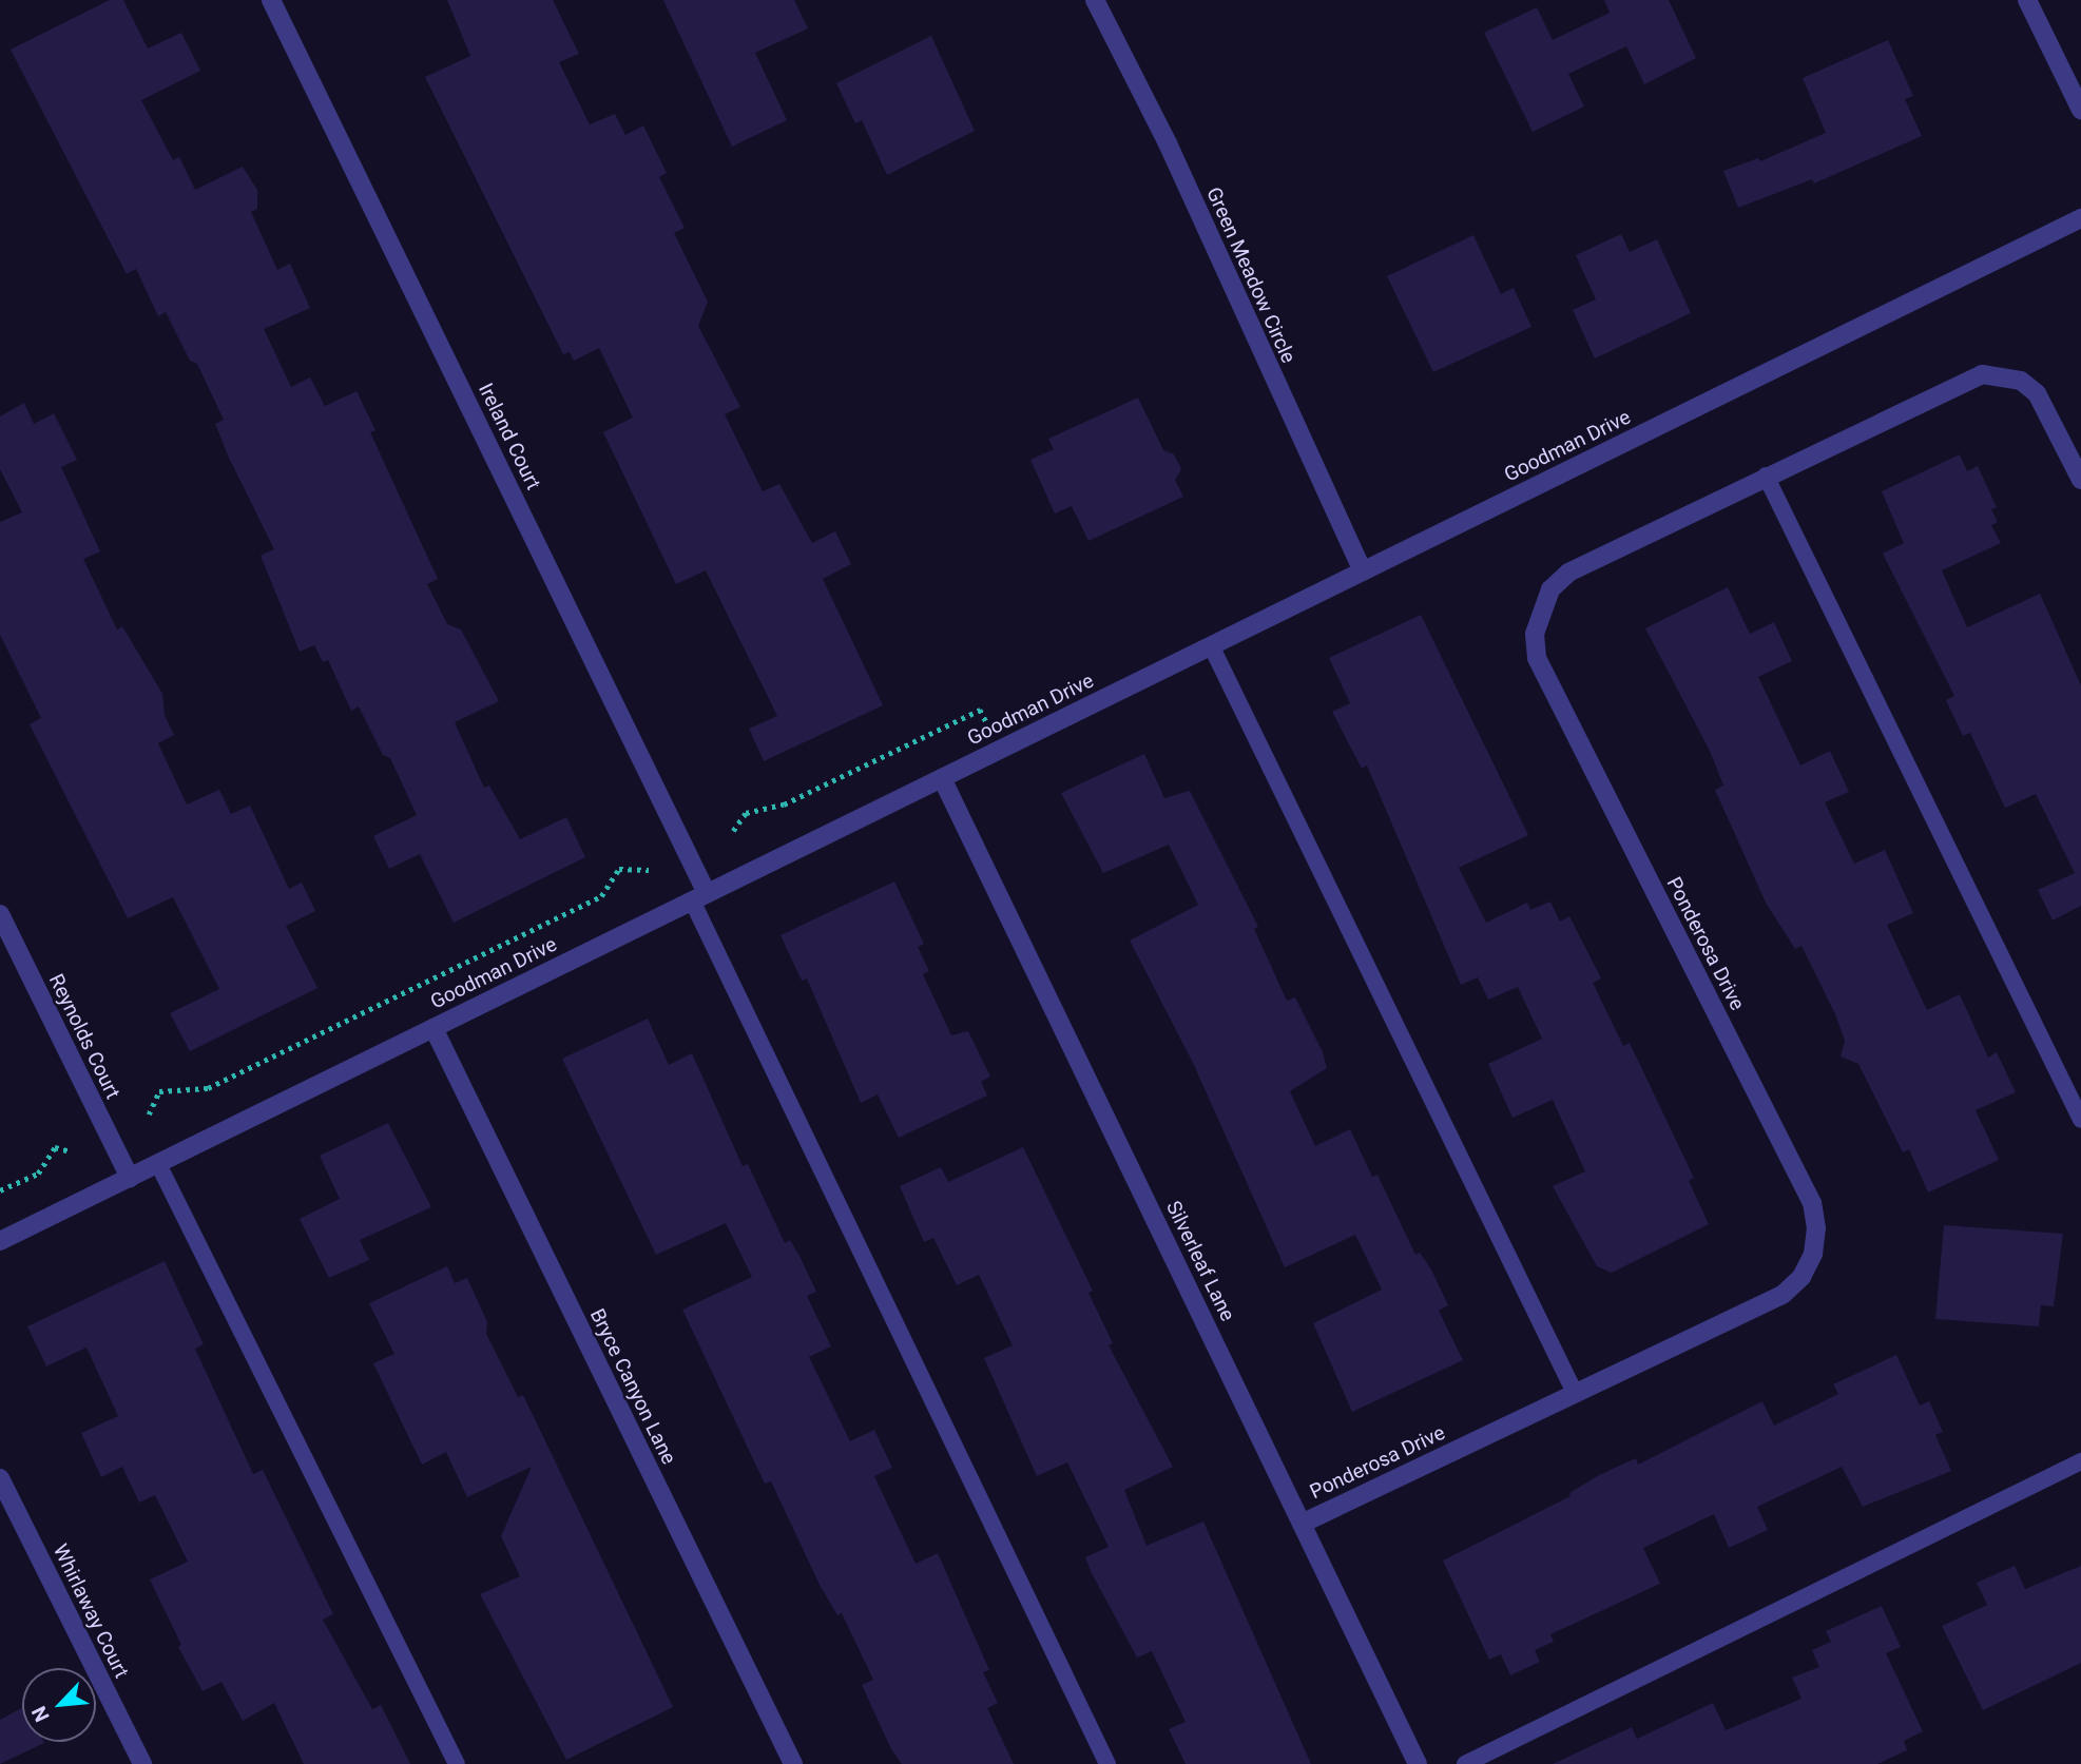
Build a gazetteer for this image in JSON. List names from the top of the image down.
{
  "streets": {
    "street": [
      "Green Meadow Circle",
      "Ireland Court",
      "Goodman Drive",
      "Ponderosa Drive",
      "Reynolds Court",
      "Silverleaf Lane",
      "Bryce Canyon Lane",
      "Whirlaway Court"
    ]
  },
  "crossings": [
    ["Green Meadow Circle", "Goodman Drive"],
    ["Ireland Court", "Goodman Drive"],
    ["Goodman Drive", "Reynolds Court"],
    ["Goodman Drive", "Silverleaf Lane"],
    ["Goodman Drive", "Bryce Canyon Lane"],
    ["Ponderosa Drive", "Silverleaf Lane"]
  ],
  "north": "bottom left"
}
